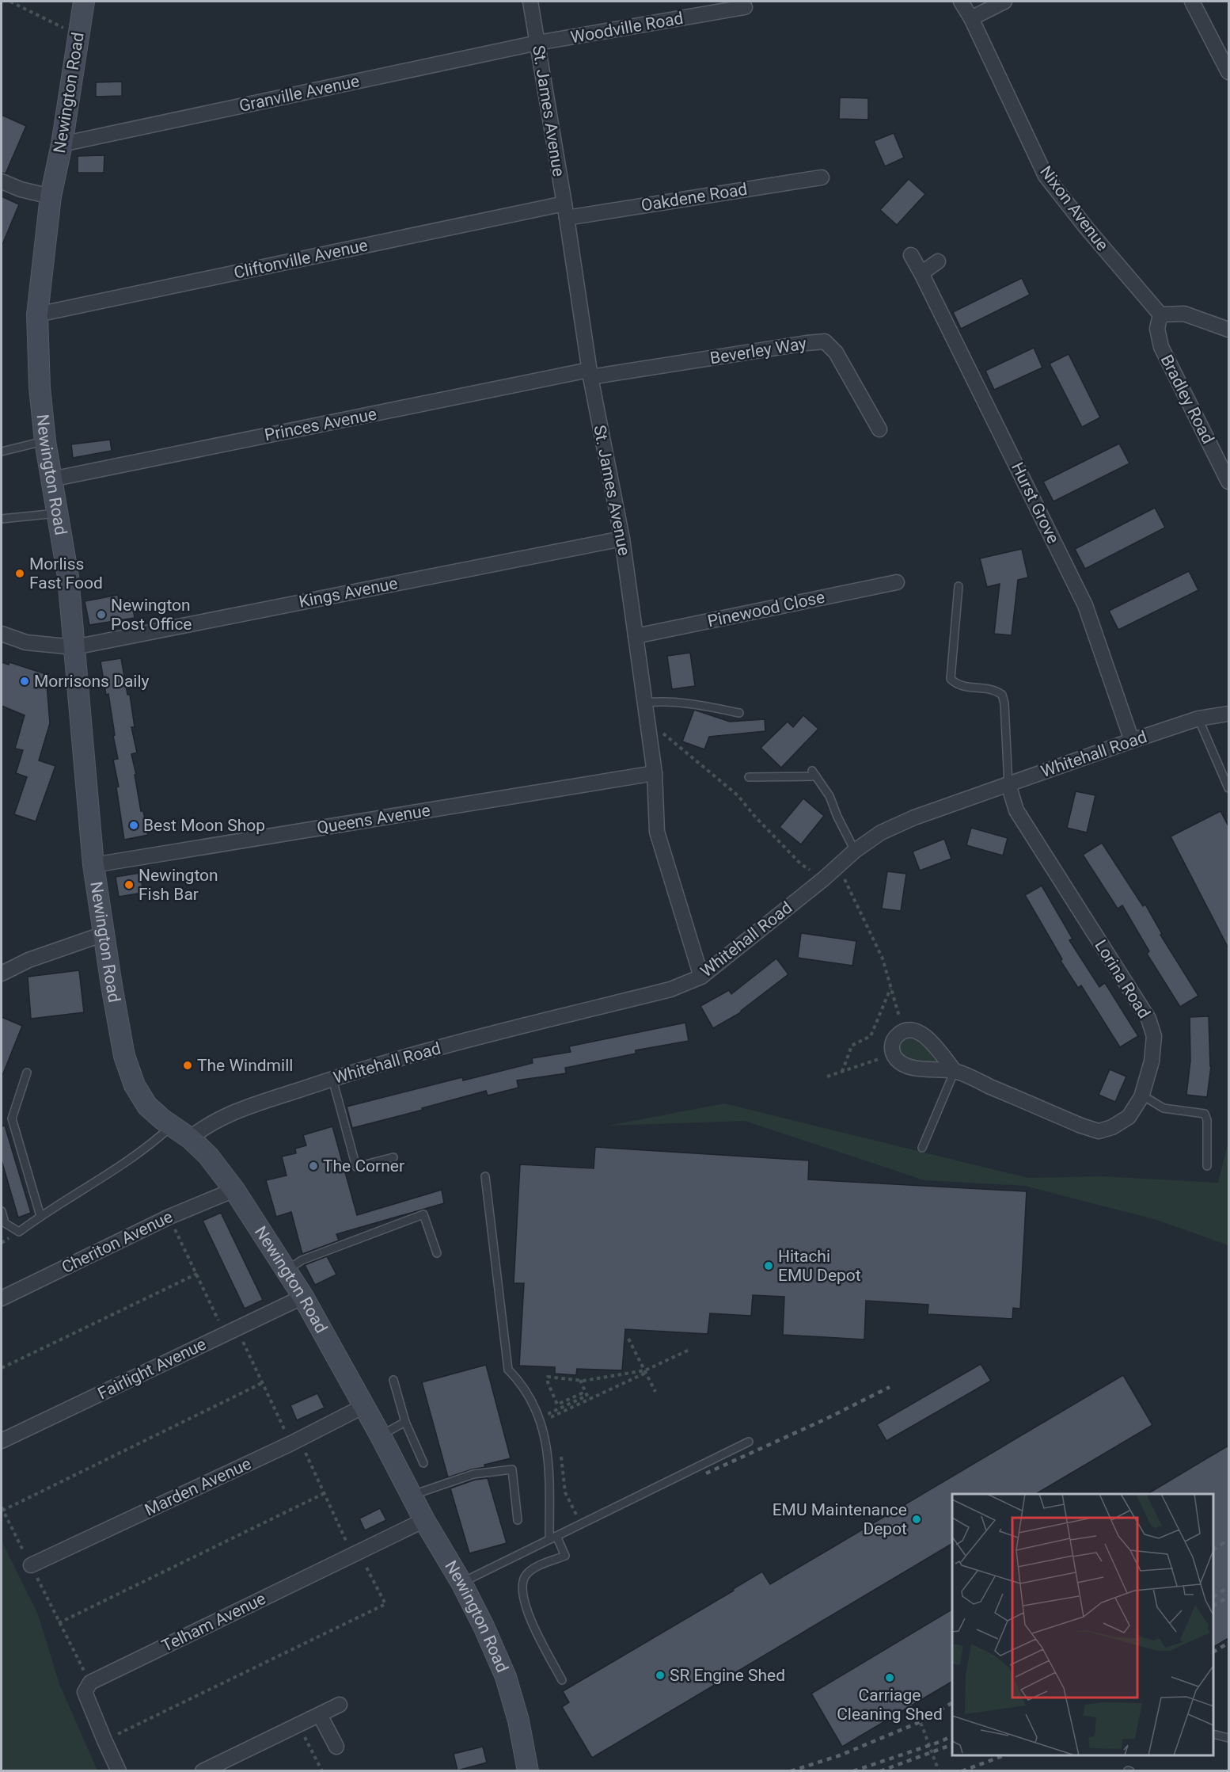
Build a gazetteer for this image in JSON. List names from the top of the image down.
{
  "streets": {
    "main road": ["Newington Road"],
    "street": [
      "Woodville Road",
      "Granville Avenue",
      "St. James Avenue",
      "Oakdene Road",
      "Nixon Avenue",
      "Cliftonville Avenue",
      "Beverley Way",
      "Bradley Road",
      "Princes Avenue",
      "Hurst Grove",
      "Kings Avenue",
      "Pinewood Close",
      "Whitehall Road",
      "Queens Avenue",
      "Lorina Road",
      "Cheriton Avenue",
      "Fairlight Avenue",
      "Marden Avenue",
      "Telham Avenue"
    ]
  },
  "crossings": [
    ["Woodville Road", "Granville Avenue"],
    ["Woodville Road", "St. James Avenue"],
    ["Newington Road", "Granville Avenue"],
    ["Newington Road", "Cliftonville Avenue"],
    ["Newington Road", "Princes Avenue"],
    ["Newington Road", "Kings Avenue"],
    ["Newington Road", "Whitehall Road"],
    ["Newington Road", "Queens Avenue"],
    ["Newington Road", "Cheriton Avenue"],
    ["Newington Road", "Fairlight Avenue"],
    ["Newington Road", "Marden Avenue"],
    ["Newington Road", "Telham Avenue"],
    ["Granville Avenue", "St. James Avenue"],
    ["St. James Avenue", "Oakdene Road"],
    ["St. James Avenue", "Cliftonville Avenue"],
    ["St. James Avenue", "Beverley Way"],
    ["St. James Avenue", "Princes Avenue"],
    ["St. James Avenue", "Kings Avenue"],
    ["St. James Avenue", "Pinewood Close"],
    ["St. James Avenue", "Whitehall Road"],
    ["St. James Avenue", "Queens Avenue"],
    ["Oakdene Road", "Cliftonville Avenue"],
    ["Nixon Avenue", "Bradley Road"],
    ["Beverley Way", "Princes Avenue"],
    ["Hurst Grove", "Whitehall Road"],
    ["Whitehall Road", "Lorina Road"]
  ],
  "places": [
    "Morliss Fast Food",
    "Newington Post Office",
    "Morrisons Daily",
    "Best Moon Shop",
    "Newington Fish Bar",
    "The Windmill",
    "The Corner",
    "Hitachi EMU Depot",
    "EMU Maintenance Depot",
    "SR Engine Shed",
    "Carriage Cleaning Shed"
  ]
}
